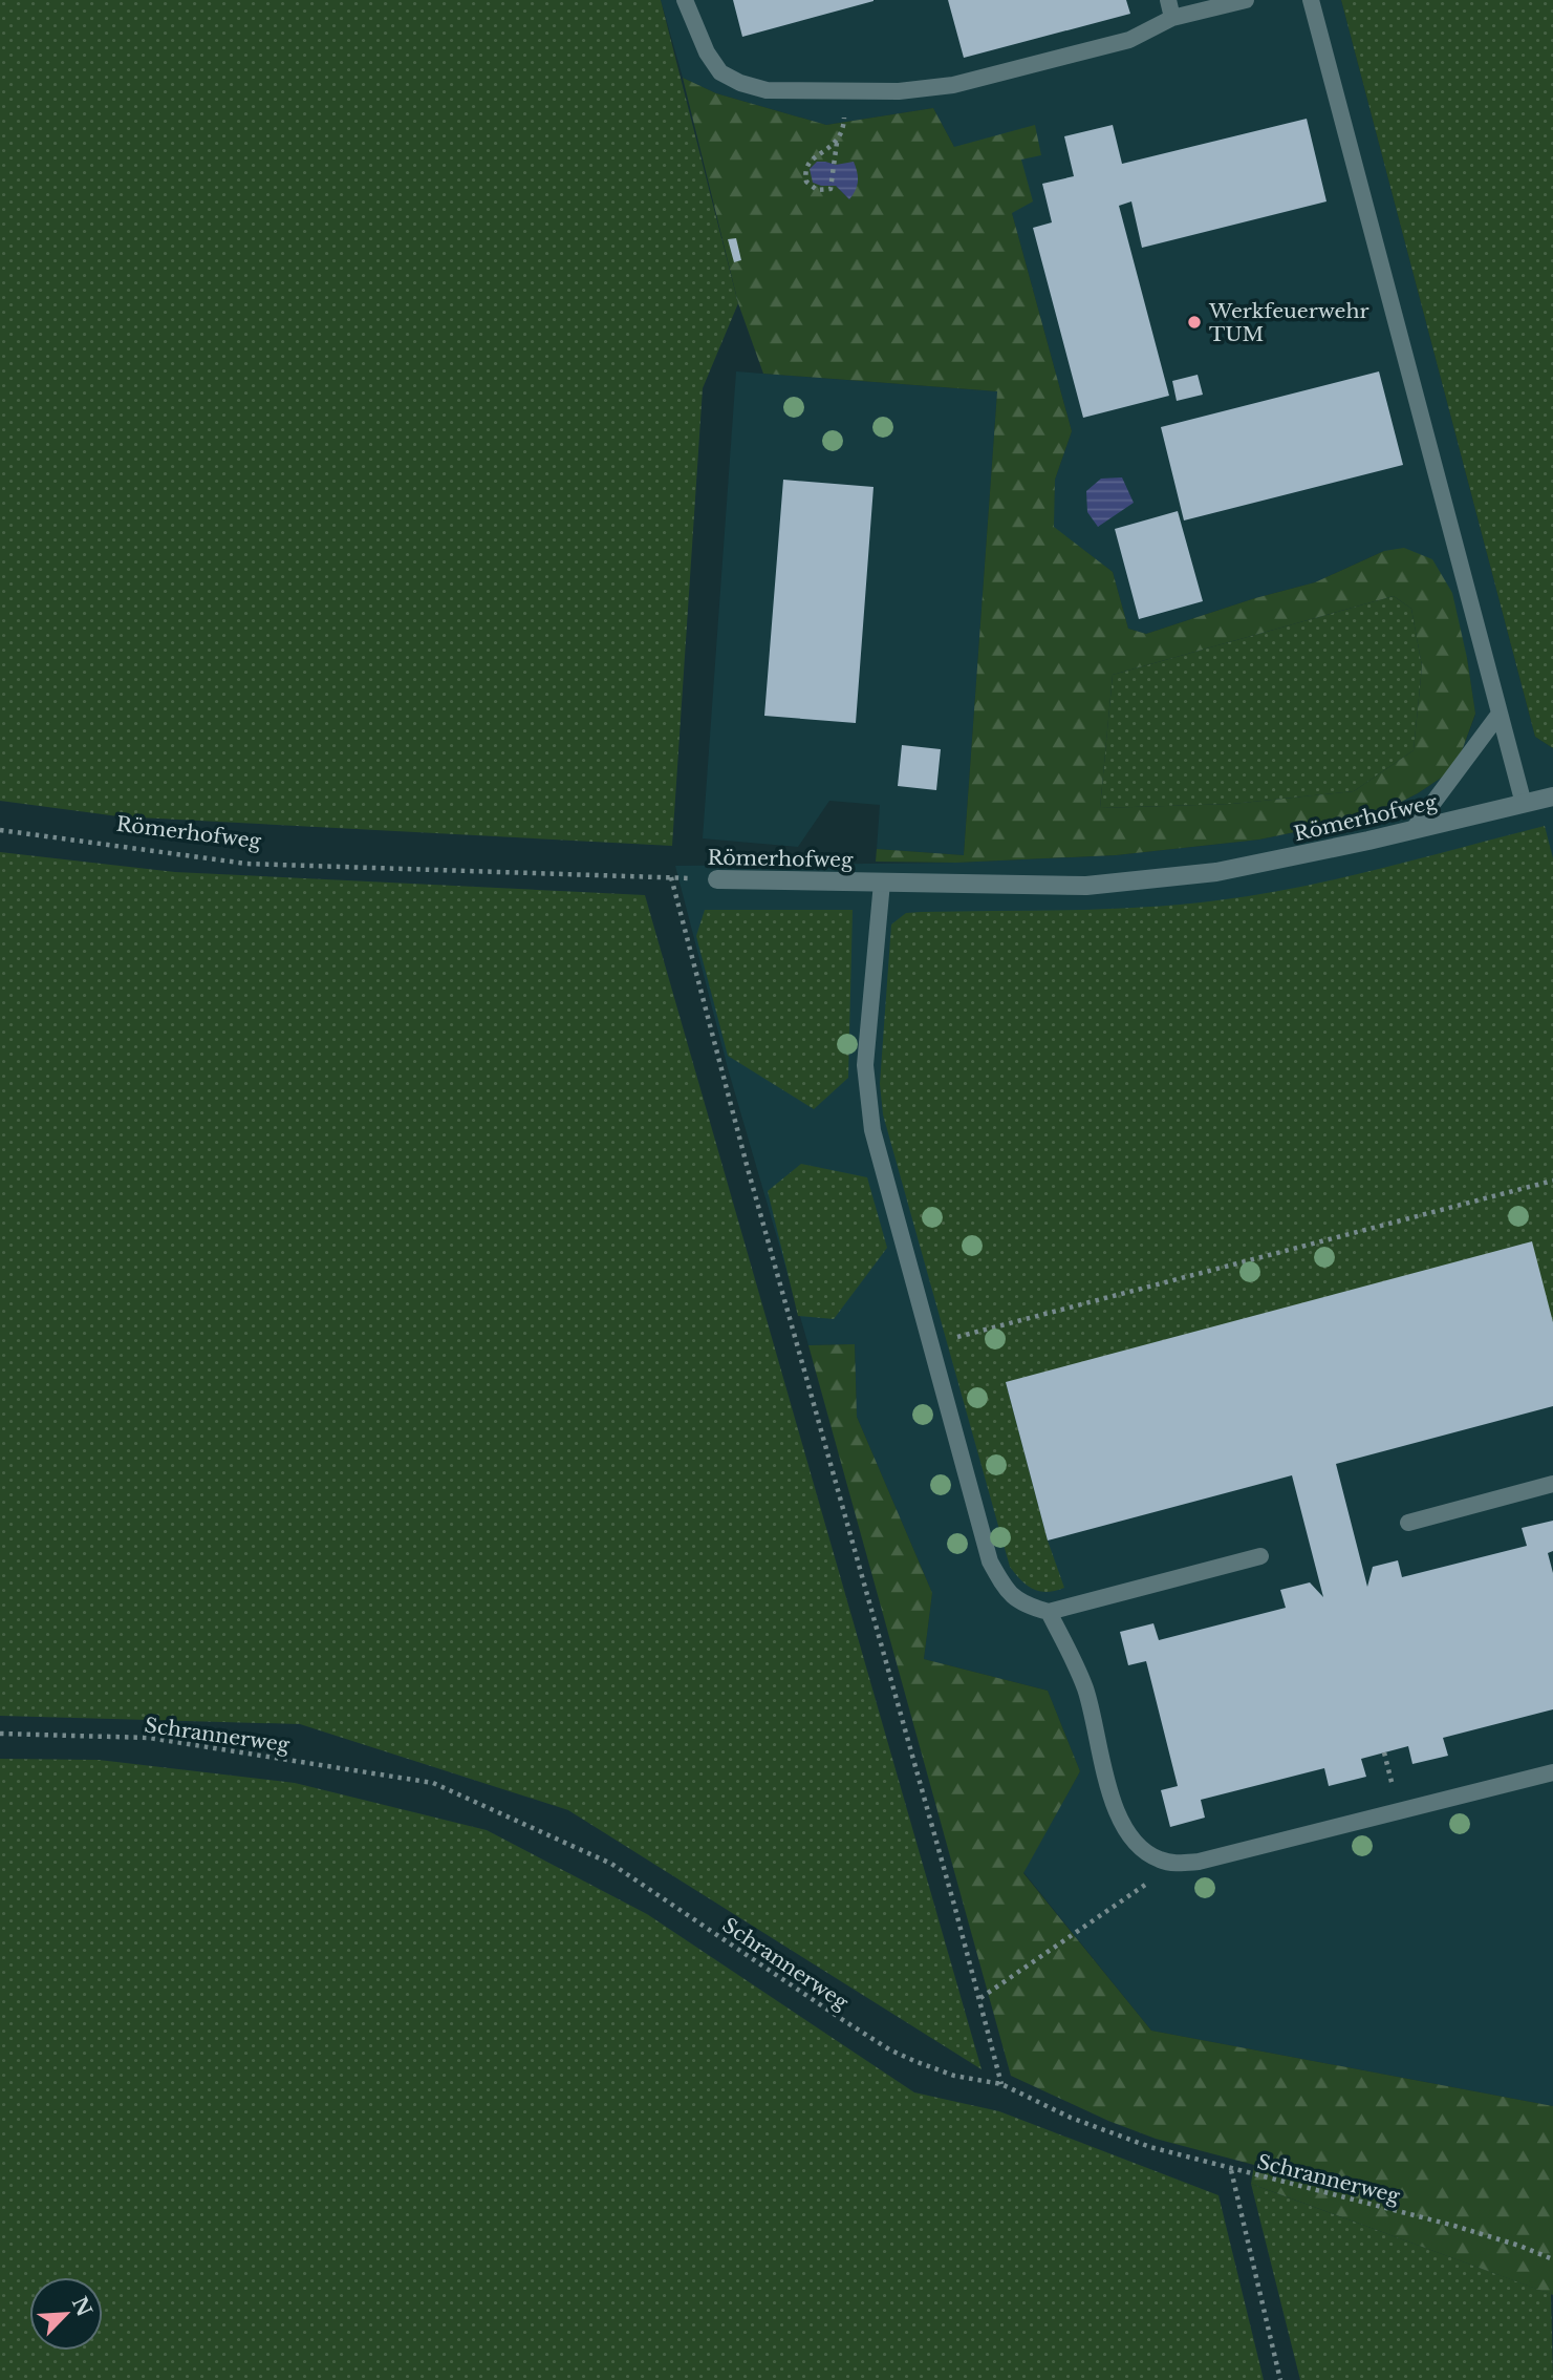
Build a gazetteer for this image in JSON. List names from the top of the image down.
{
  "streets": {
    "street": ["Römerhofweg"],
    "path": ["Schrannerweg"]
  },
  "places": ["Werkfeuerwehr TUM"],
  "north": "top right"
}
